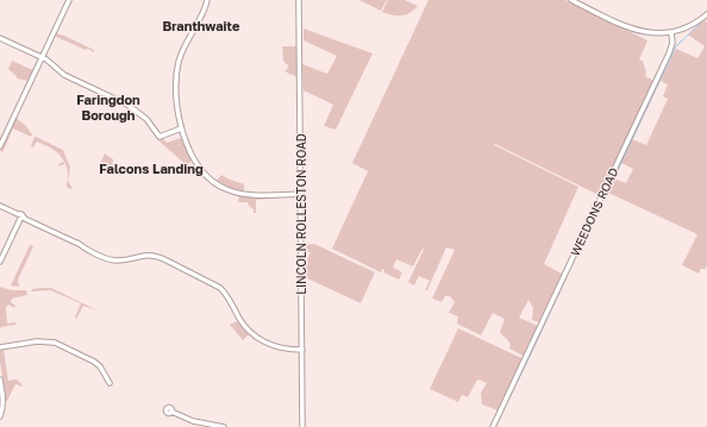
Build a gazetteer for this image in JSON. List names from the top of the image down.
{
  "streets": {
    "street": ["WEEDONS ROAD", "LINCOLN ROLLESTON ROAD"]
  },
  "districts": ["Branthwaite", "Faringdon Borough", "Falcons Landing"]
}
